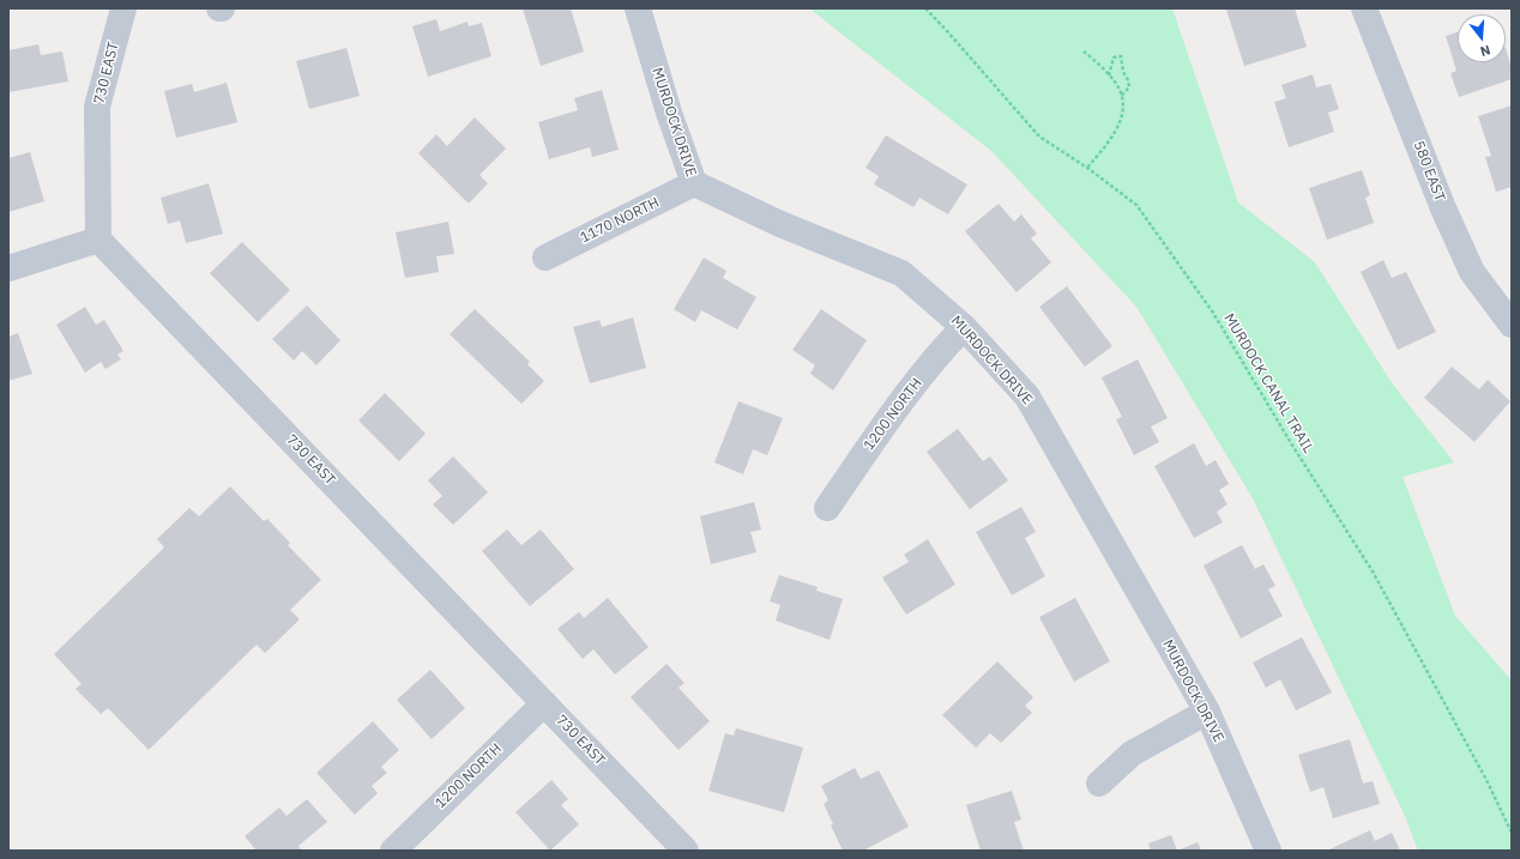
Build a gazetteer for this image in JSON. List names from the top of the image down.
{
  "streets": {
    "street": [
      "730 EAST",
      "MURDOCK DRIVE",
      "580 EAST",
      "1170 NORTH",
      "1200 NORTH"
    ],
    "path": ["MURDOCK CANAL TRAIL"]
  },
  "crossings": [
    ["730 EAST", "1200 NORTH"],
    ["MURDOCK DRIVE", "1170 NORTH"],
    ["MURDOCK DRIVE", "1200 NORTH"]
  ],
  "north": "bottom"
}
